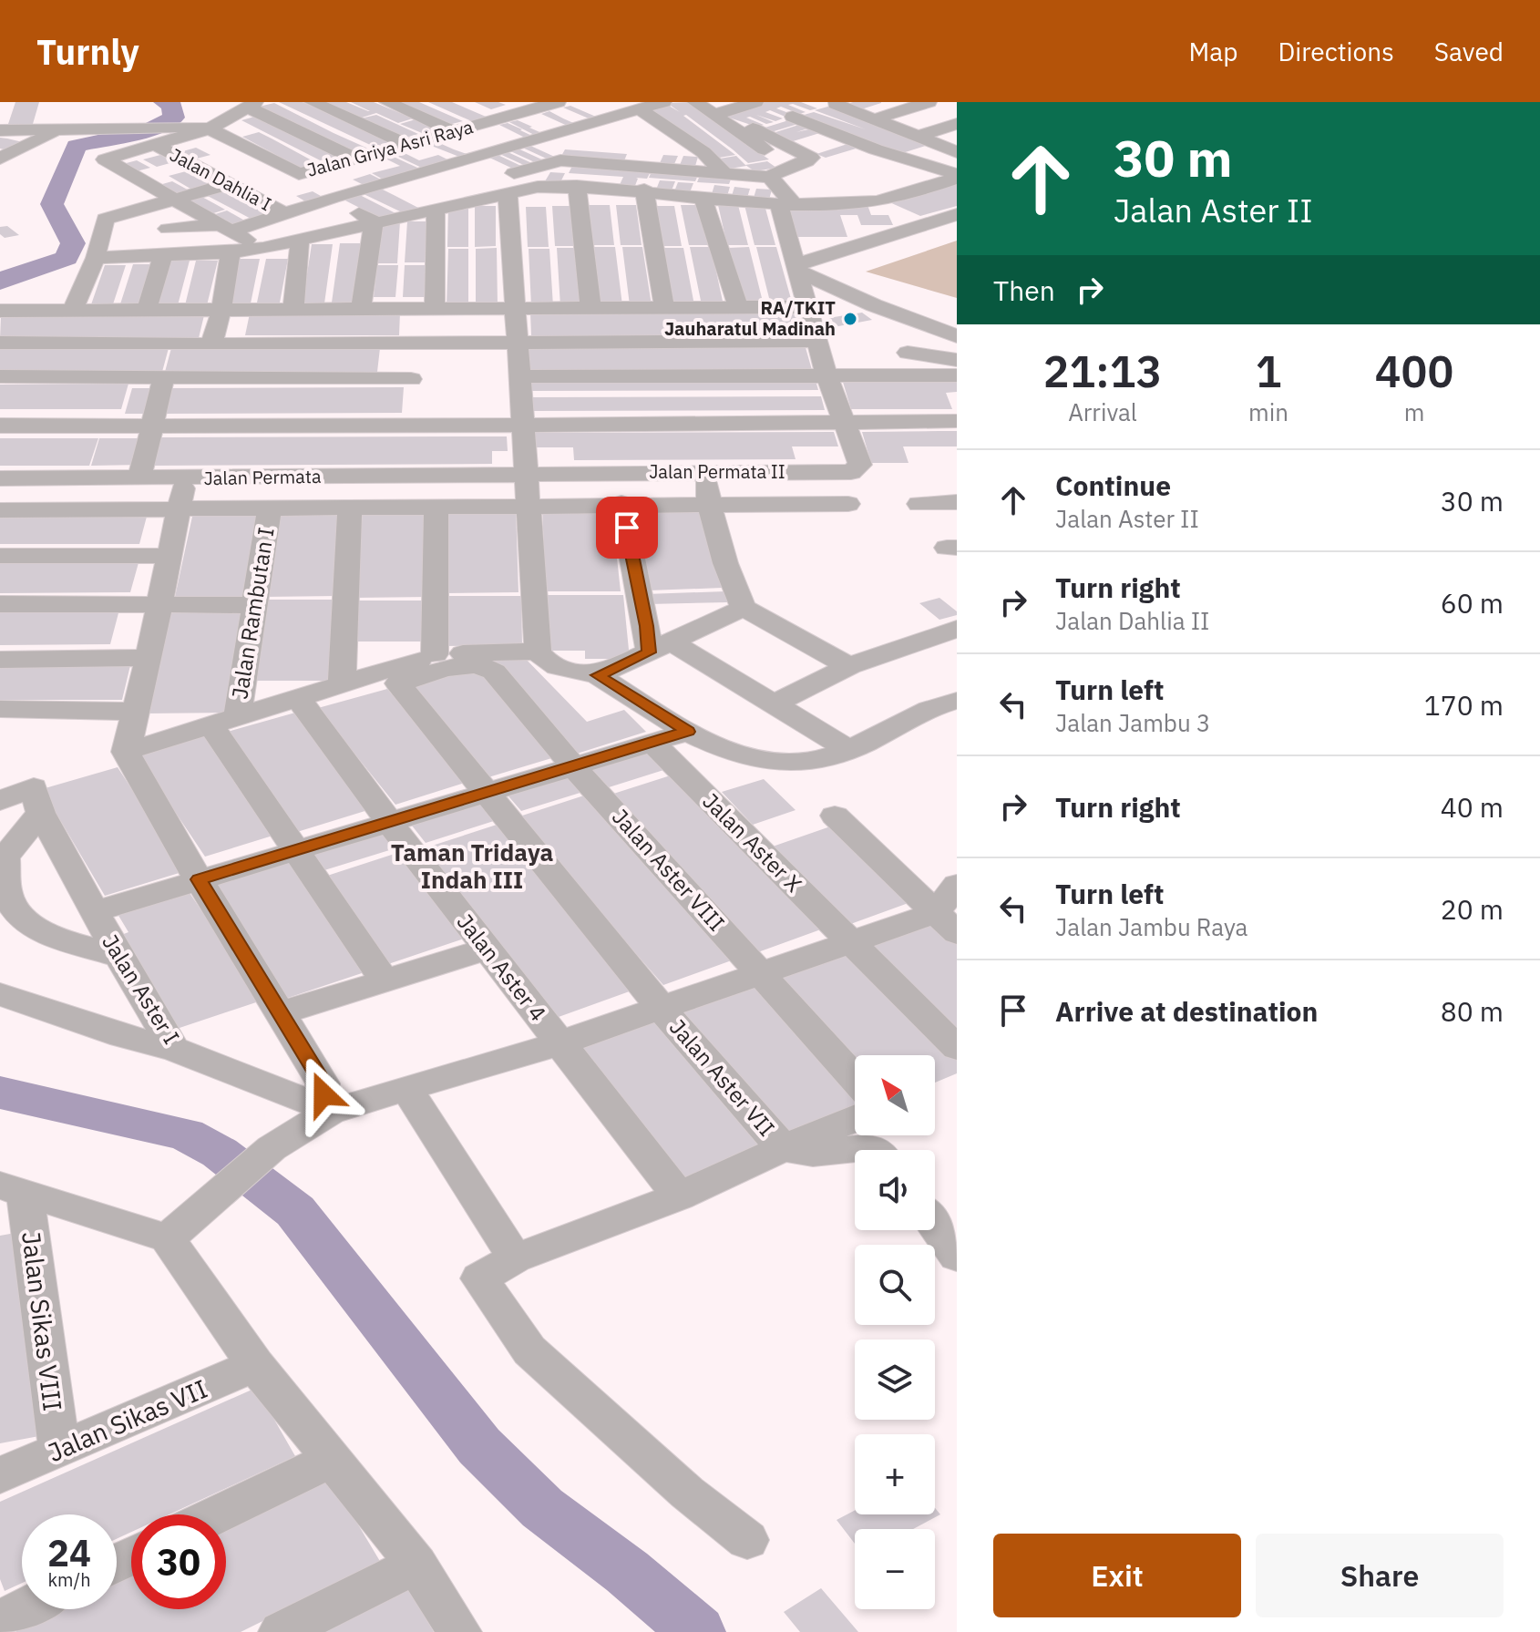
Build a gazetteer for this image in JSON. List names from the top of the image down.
{
  "streets": {
    "street": [
      "Jalan Griya Asri Raya",
      "Jalan Dahlia I",
      "Jalan Permata II",
      "Jalan Permata",
      "Jalan Rambutan I",
      "Jalan Aster X",
      "Jalan Aster VIII",
      "Jalan Aster 4",
      "Jalan Aster I",
      "Jalan Aster VII",
      "Jalan Sikas VIII",
      "Jalan Sikas VII"
    ]
  },
  "crossings": [
    ["Jalan Permata II", "Jalan Permata"],
    ["Jalan Aster VIII", "Jalan Aster VII"],
    ["Jalan Sikas VIII", "Jalan Sikas VII"]
  ],
  "districts": ["Taman Tridaya Indah III"],
  "places": ["RA/TKIT Jauharatul Madinah"],
  "north": "top left",
  "page": {
    "header": "Turnly",
    "nav": ["Map", "Directions", "Saved"],
    "turn": ["30 m", "Jalan Aster II"],
    "then": "Then",
    "eta": [
      "21:13",
      "Arrival",
      "1",
      "min",
      "400",
      "m"
    ],
    "list": [
      {
        "name": "Continue",
        "note": "Jalan Aster II",
        "value": "30 m"
      },
      {
        "name": "Turn right",
        "note": "Jalan Dahlia II",
        "value": "60 m"
      },
      {
        "name": "Turn left",
        "note": "Jalan Jambu 3",
        "value": "170 m"
      },
      {
        "name": "Turn right",
        "value": "40 m"
      },
      {
        "name": "Turn left",
        "note": "Jalan Jambu Raya",
        "value": "20 m"
      },
      {
        "name": "Arrive at destination",
        "value": "80 m"
      }
    ],
    "map_buttons": ["+", "−"],
    "speed": "24 km/h",
    "limit": "30",
    "buttons": ["Exit", "Share"]
  }
}
